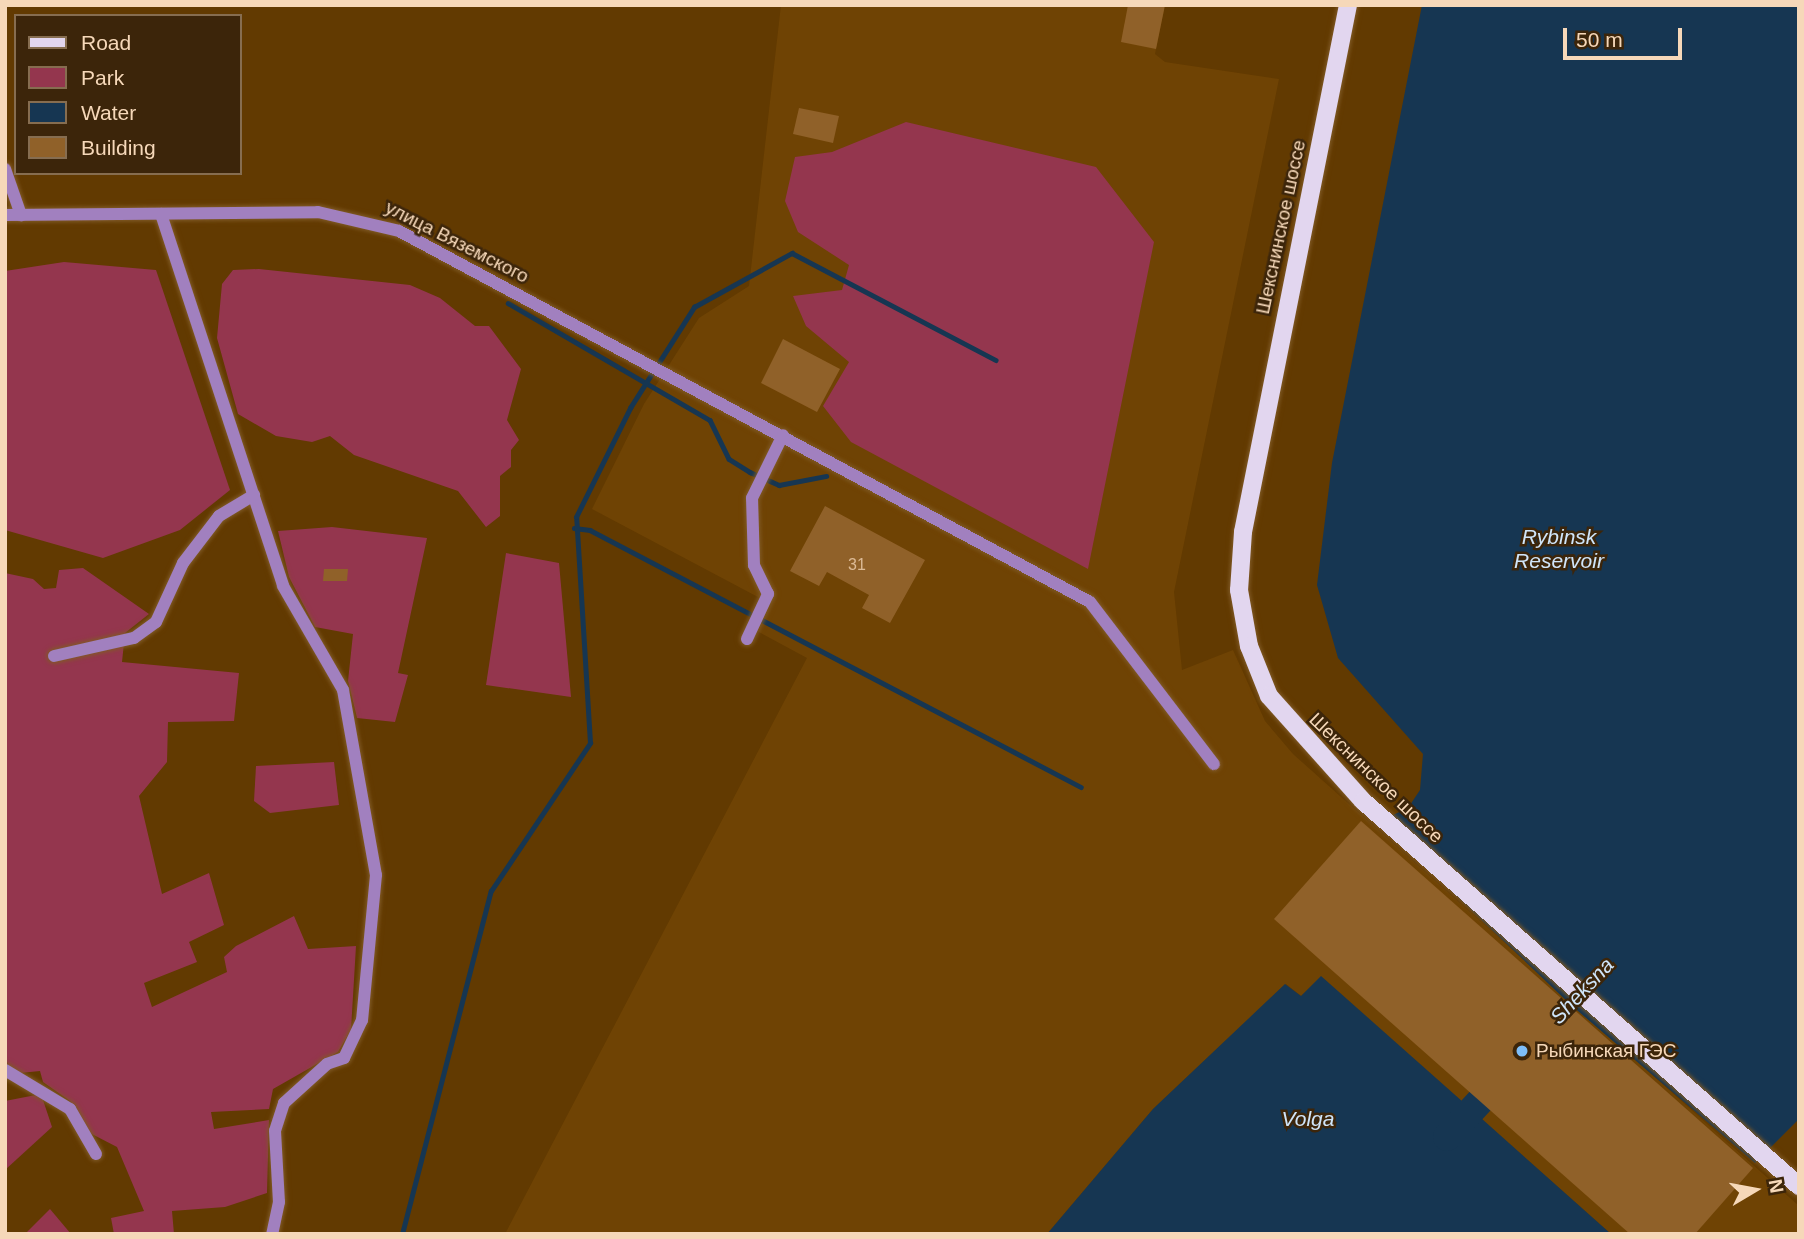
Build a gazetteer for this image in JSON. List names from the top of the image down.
{
  "streets": {
    "main road": ["Шекснинское шоссе"],
    "street": ["улица Вяземского"]
  },
  "water": ["Rybinsk Reservoir", "Sheksna", "Volga"],
  "places": ["Рыбинская ГЭС"],
  "house_numbers": ["31"],
  "legend": [
    "Road",
    "Park",
    "Water",
    "Building"
  ],
  "scale_bar": "50 m",
  "north": "right"
}
